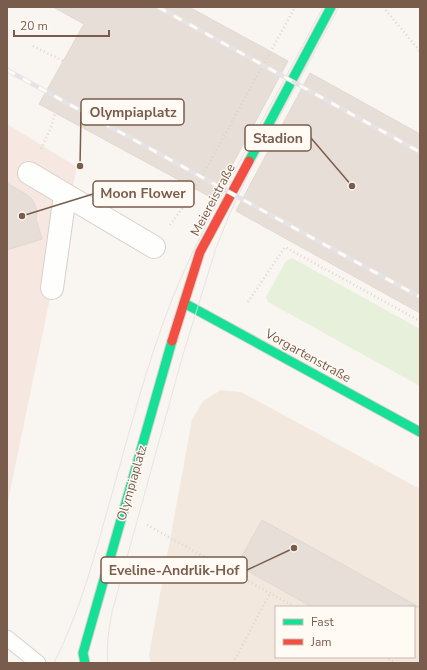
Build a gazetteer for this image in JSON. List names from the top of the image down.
{
  "streets": {
    "street": ["Meiereistraße", "Vorgartenstraße", "Olympiaplatz"]
  },
  "crossings": [
    ["Meiereistraße", "Vorgartenstraße"],
    ["Meiereistraße", "Olympiaplatz"],
    ["Vorgartenstraße", "Olympiaplatz"]
  ],
  "places": [
    "Olympiaplatz",
    "Stadion",
    "Moon Flower",
    "Eveline-Andrlik-Hof"
  ],
  "legend": ["Fast", "Jam"],
  "scale_bar": "20 m"
}
